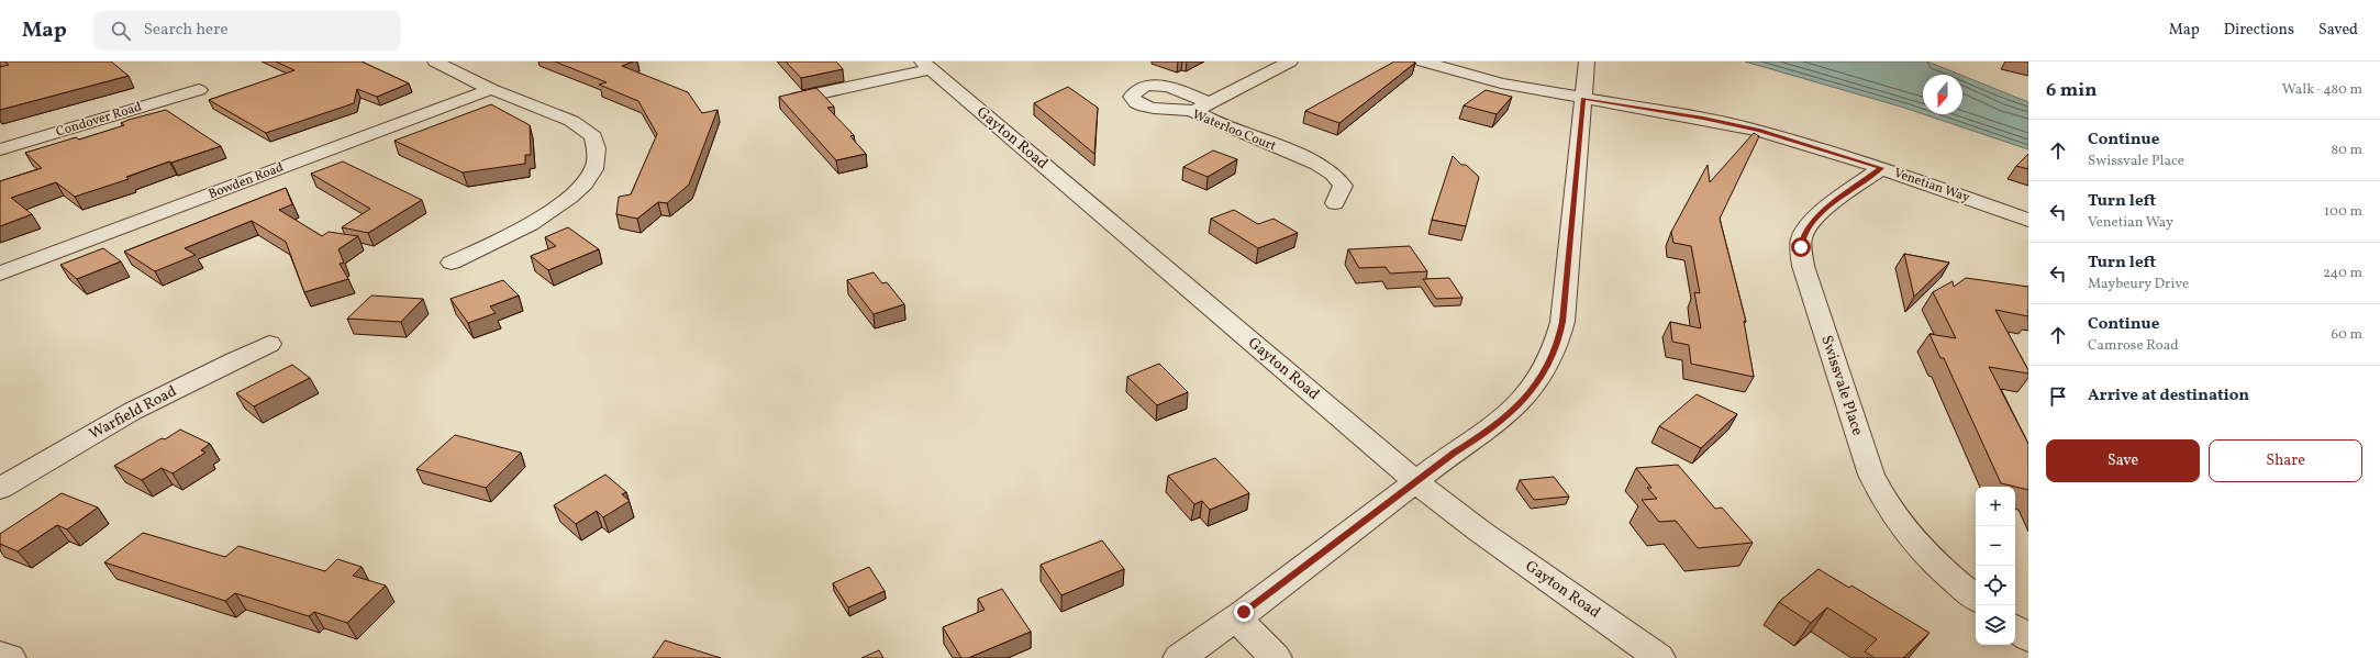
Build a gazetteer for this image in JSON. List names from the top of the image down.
{
  "streets": {
    "street": [
      "Condover Road",
      "Waterloo Court",
      "Gayton Road",
      "Bowden Road",
      "Venetian Way",
      "Swissvale Place",
      "Warfield Road"
    ]
  },
  "crossings": [
    ["Venetian Way", "Swissvale Place"]
  ],
  "north": "bottom",
  "page": {
    "header": "Map",
    "search": "Search here",
    "nav": ["Map", "Directions", "Saved"],
    "heading": ["6 min", "Walk · 480 m"],
    "list": [
      ["Continue", "Swissvale Place", "80 m"],
      ["Turn left", "Venetian Way", "100 m"],
      ["Turn left", "Maybeury Drive", "240 m"],
      ["Continue", "Camrose Road", "60 m"],
      "Arrive at destination"
    ],
    "buttons": ["Save", "Share"],
    "map_buttons": ["+", "−"]
  }
}
